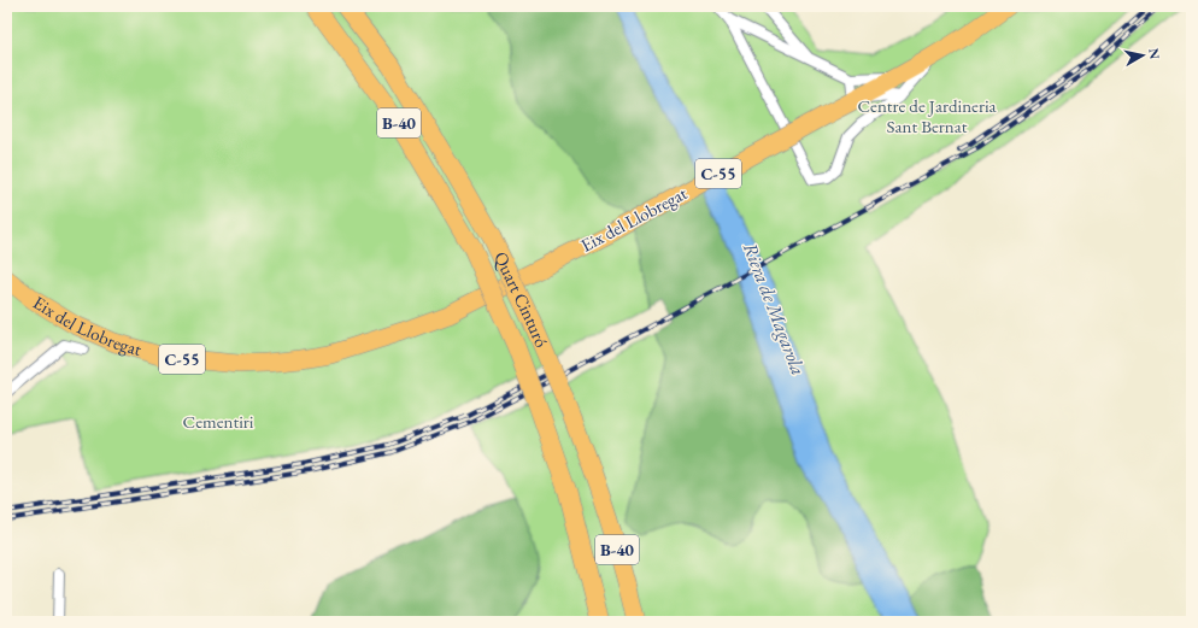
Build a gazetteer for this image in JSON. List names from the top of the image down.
{
  "streets": {
    "highway": [
      "B-40",
      "C-55",
      "Eix del Llobregat",
      "Quart Cinturó"
    ]
  },
  "water": ["Riera de Magarola"],
  "parks": ["Centre de Jardineria Sant Bernat", "Cementiri"],
  "north": "right"
}
